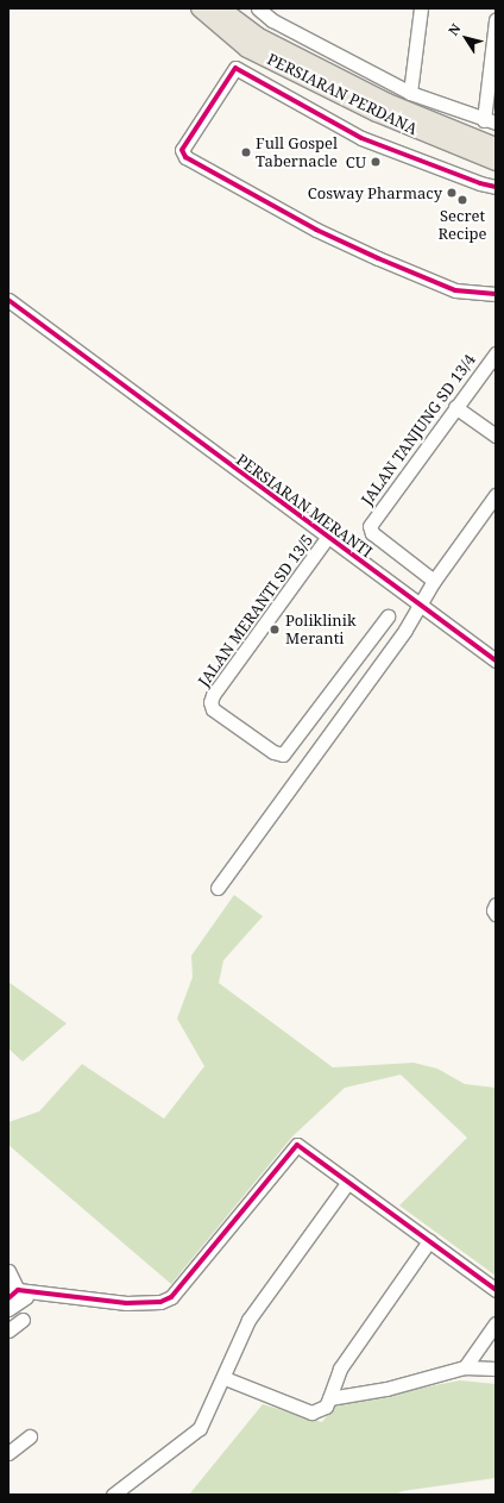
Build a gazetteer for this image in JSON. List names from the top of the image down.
{
  "streets": {
    "main road": ["PERSIARAN PERDANA"],
    "street": ["JALAN TANJUNG SD 13/4", "PERSIARAN MERANTI", "JALAN MERANTI SD 13/5"]
  },
  "crossings": [
    ["PERSIARAN MERANTI", "JALAN MERANTI SD 13/5"]
  ],
  "places": [
    "Full Gospel Tabernacle",
    "CU",
    "Cosway Pharmacy",
    "Secret Recipe",
    "Poliklinik Meranti"
  ],
  "north": "top left"
}
